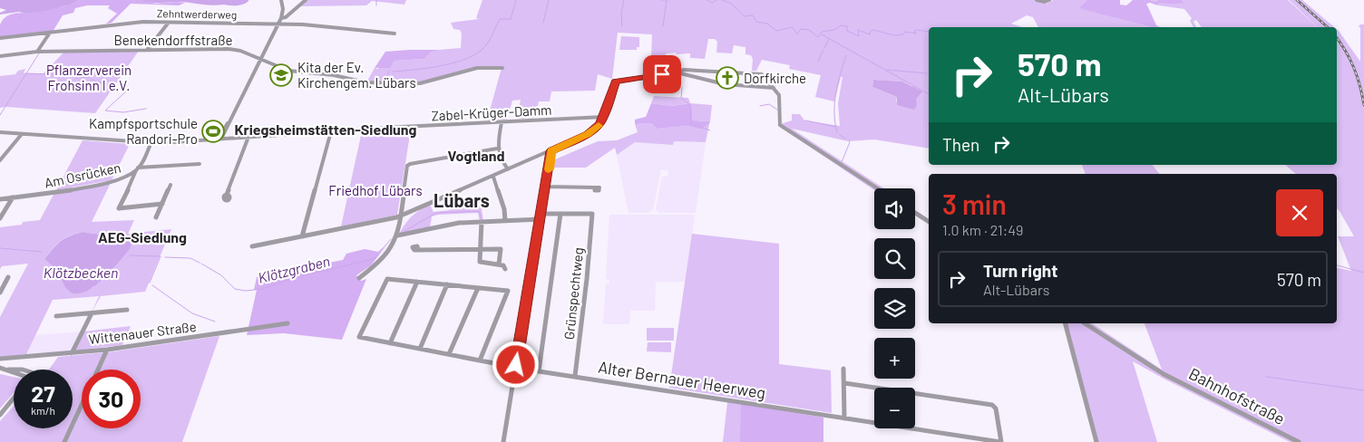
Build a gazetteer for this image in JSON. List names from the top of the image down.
{
  "streets": {
    "street": [
      "Zehntwerderweg",
      "Benekendorffstraße",
      "Zabel-Krüger-Damm",
      "Am Osrücken",
      "Grünspechtweg",
      "Wittenauer Straße",
      "Alter Bernauer Heerweg",
      "Bahnhofstraße"
    ]
  },
  "crossings": [
    ["Zabel-Krüger-Damm", "Am Osrücken"],
    ["Grünspechtweg", "Alter Bernauer Heerweg"]
  ],
  "districts": [
    "Kriegsheimstätten-Siedlung",
    "Vogtland",
    "Lübars",
    "AEG-Siedlung"
  ],
  "water": ["Klötzgraben", "Klötzbecken"],
  "parks": ["Pflanzerverein Frohsinn I e.V.", "Friedhof Lübars"],
  "places": {
    "school or university": ["Kita der Ev. Kirchengem. Lübars"],
    "church": ["Dorfkirche"],
    "sports": ["Kampfsportschule Randori-Pro"]
  },
  "page": {
    "turn": ["570 m", "Alt-Lübars"],
    "then": "Then",
    "heading": ["3 min", "1.0 km · 21:49"],
    "map_buttons": ["+", "−"],
    "list": [
      {
        "name": "Turn right",
        "note": "Alt-Lübars",
        "value": "570 m"
      }
    ],
    "speed": "27 km/h",
    "limit": "30"
  }
}
